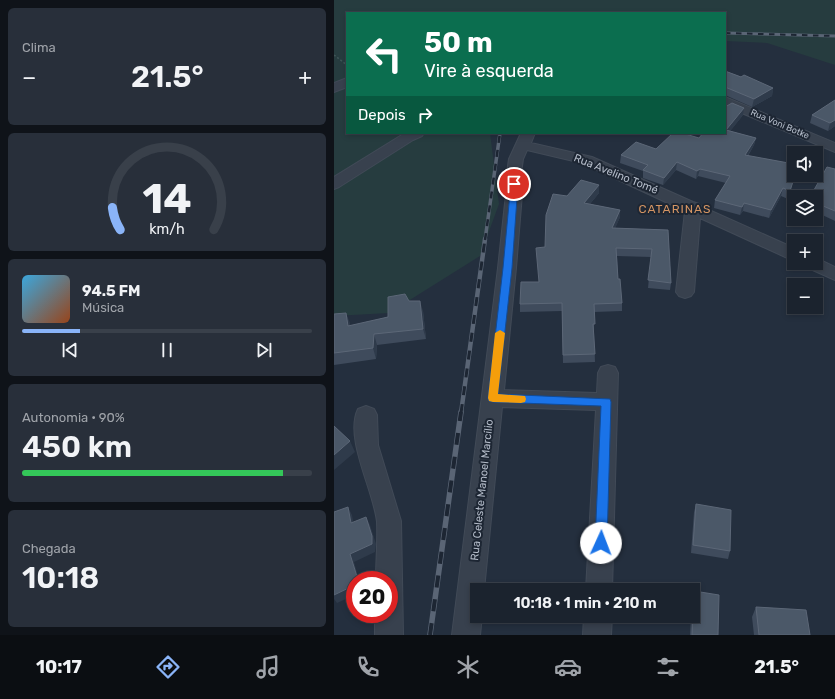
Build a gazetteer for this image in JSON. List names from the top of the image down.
{
  "streets": {
    "street": ["Rua Voni Botke", "Rua Avelino Tomé", "Rua Celeste Manoel Marcílio"]
  },
  "crossings": [
    ["Rua Avelino Tomé", "Rua Celeste Manoel Marcílio"]
  ],
  "districts": ["CATARINAS"],
  "page": {
    "tile": [
      "Clima",
      ["Autonomia · 90%", "450 km"],
      ["Chegada", "10:18"]
    ],
    "turn": ["50 m", "Vire à esquerda"],
    "heat": ["−", "21.5°", "+"],
    "then": "Depois",
    "map_buttons": ["+", "−"],
    "song": ["94.5 FM", "Música"],
    "limit": "20",
    "trip": "10:18 · 1 min · 210 m",
    "tabs": ["10:17", "21.5°"],
    "gauge": ["14", "km/h"]
  }
}
